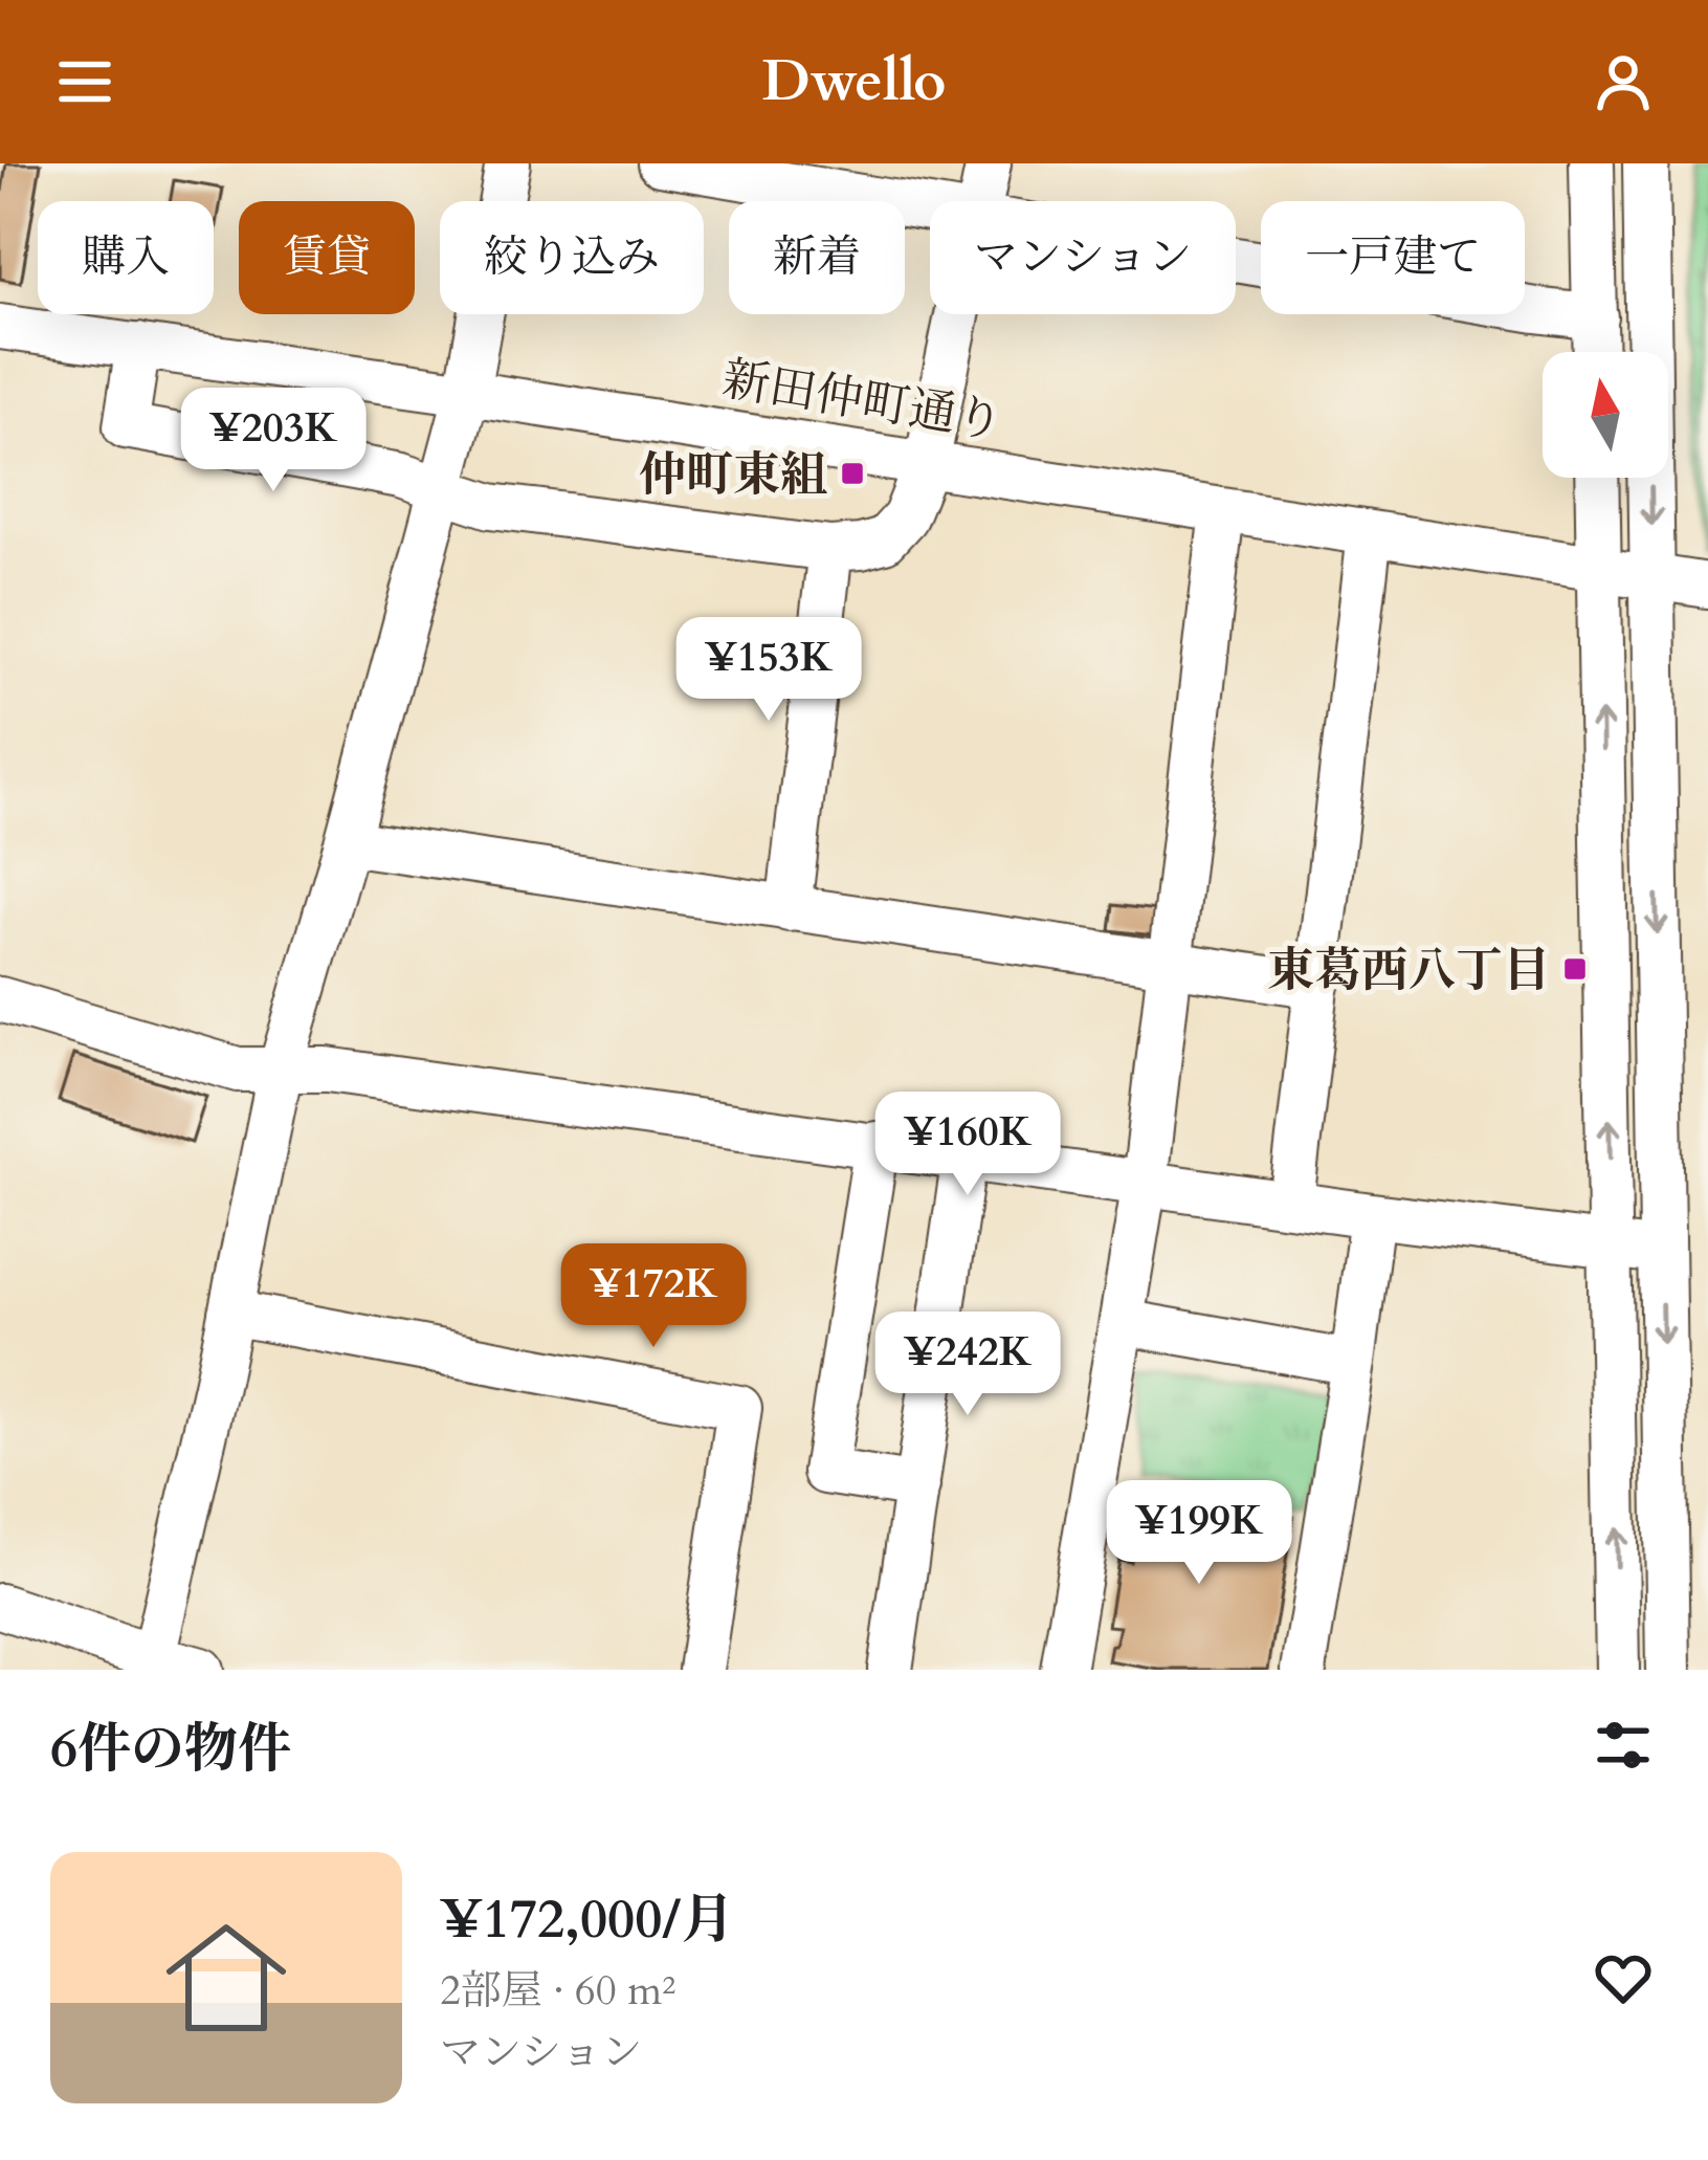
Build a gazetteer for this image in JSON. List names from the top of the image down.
{
  "streets": {
    "street": ["新田仲町通り"]
  },
  "places": {
    "transit": ["仲町東組", "東葛西八丁目"]
  },
  "north": "top",
  "page": {
    "header": "Dwello",
    "chip": [
      "購入",
      "賃貸",
      "絞り込み",
      "新着",
      "マンション",
      "一戸建て"
    ],
    "price": [
      "¥203K",
      "¥153K",
      "¥160K",
      "¥172K",
      "¥242K",
      "¥199K"
    ],
    "heading": "6件の物件",
    "list": [
      {
        "name": "¥172,000/月",
        "note": "2部屋 · 60 m² · マンション"
      }
    ]
  }
}
